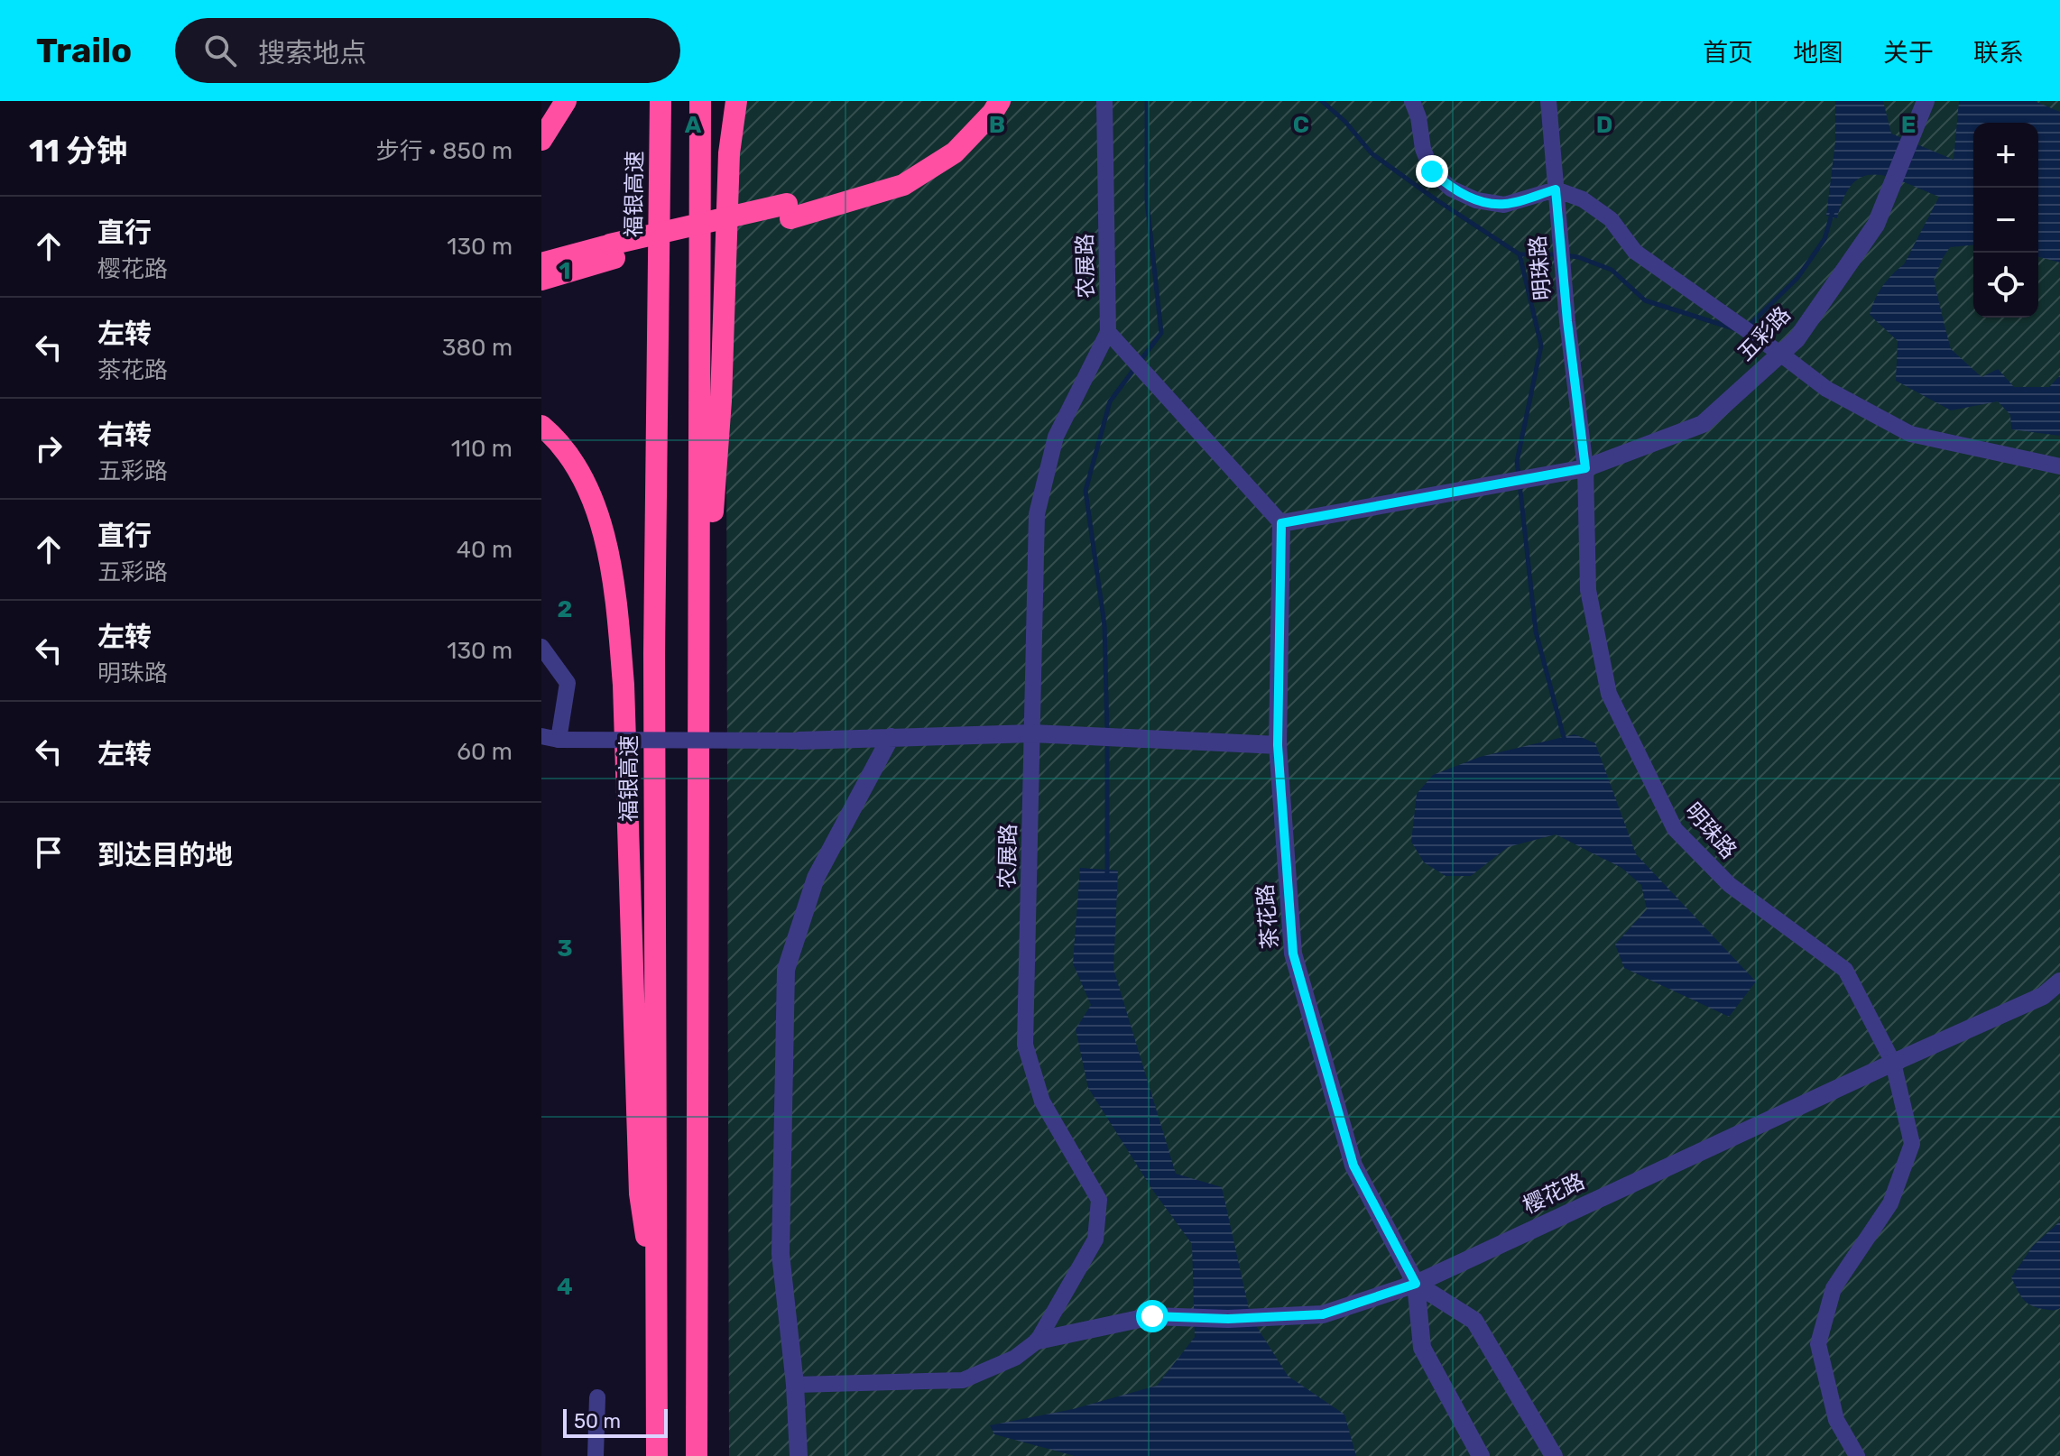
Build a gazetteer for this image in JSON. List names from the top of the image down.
{
  "streets": {
    "highway": ["福银高速"],
    "street": [
      "农展路",
      "明珠路",
      "五彩路",
      "茶花路",
      "樱花路"
    ]
  },
  "crossings": [
    ["农展路", "樱花路"],
    ["明珠路", "五彩路"],
    ["明珠路", "樱花路"],
    ["五彩路", "茶花路"],
    ["茶花路", "樱花路"]
  ],
  "scale_bar": "50 m",
  "page": {
    "header": "Trailo",
    "search": "搜索地点",
    "nav": [
      "首页",
      "地图",
      "关于",
      "联系"
    ],
    "heading": ["11 分钟", "步行 · 850 m"],
    "map_buttons": ["+", "−"],
    "list": [
      ["直行", "樱花路", "130 m"],
      ["左转", "茶花路", "380 m"],
      ["右转", "五彩路", "110 m"],
      ["直行", "五彩路", "40 m"],
      ["左转", "明珠路", "130 m"],
      ["左转", "60 m"],
      "到达目的地"
    ],
    "scale": "50 m"
  },
  "grid": {
    "columns": [
      "A",
      "B",
      "C",
      "D",
      "E"
    ],
    "rows": [
      "1",
      "2",
      "3",
      "4"
    ]
  }
}
